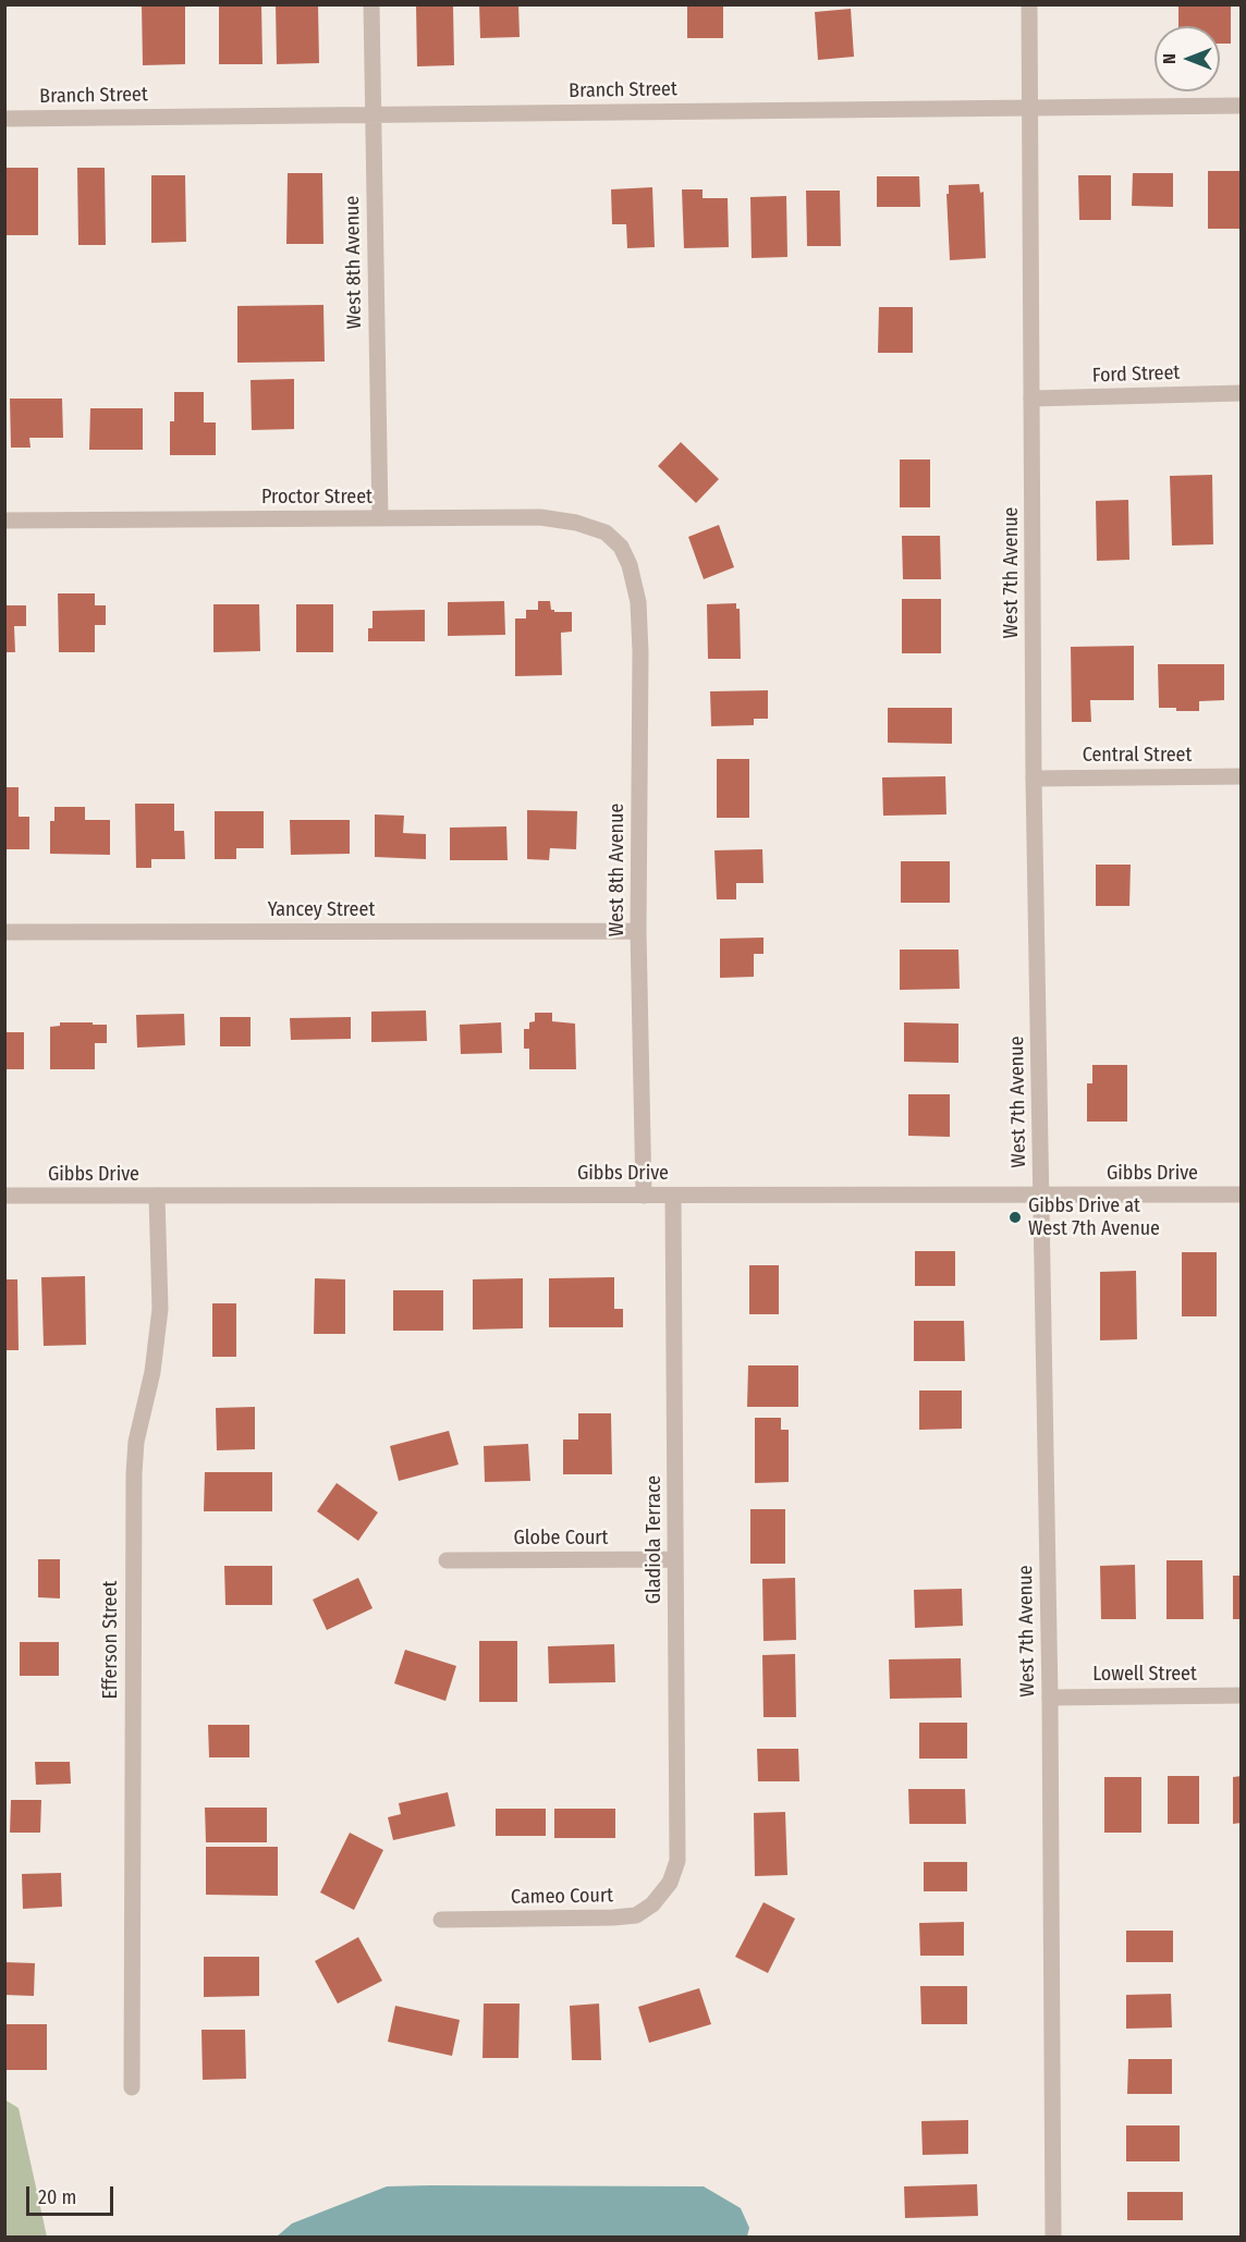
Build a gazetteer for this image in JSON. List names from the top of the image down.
{
  "streets": {
    "street": [
      "Branch Street",
      "West 8th Avenue",
      "Ford Street",
      "Proctor Street",
      "West 7th Avenue",
      "Central Street",
      "Yancey Street",
      "Gibbs Drive",
      "Globe Court",
      "Gladiola Terrace",
      "Efferson Street",
      "Lowell Street",
      "Cameo Court"
    ]
  },
  "crossings": [
    ["Branch Street", "West 8th Avenue"],
    ["Branch Street", "West 7th Avenue"],
    ["West 8th Avenue", "Proctor Street"],
    ["West 8th Avenue", "Yancey Street"],
    ["West 8th Avenue", "Gibbs Drive"],
    ["Ford Street", "West 7th Avenue"],
    ["West 7th Avenue", "Central Street"],
    ["West 7th Avenue", "Gibbs Drive"],
    ["West 7th Avenue", "Lowell Street"],
    ["Gibbs Drive", "Gladiola Terrace"],
    ["Gibbs Drive", "Efferson Street"],
    ["Globe Court", "Gladiola Terrace"],
    ["Gladiola Terrace", "Cameo Court"]
  ],
  "places": ["Gibbs Drive at West 7th Avenue"],
  "scale_bar": "20 m",
  "north": "left"
}
